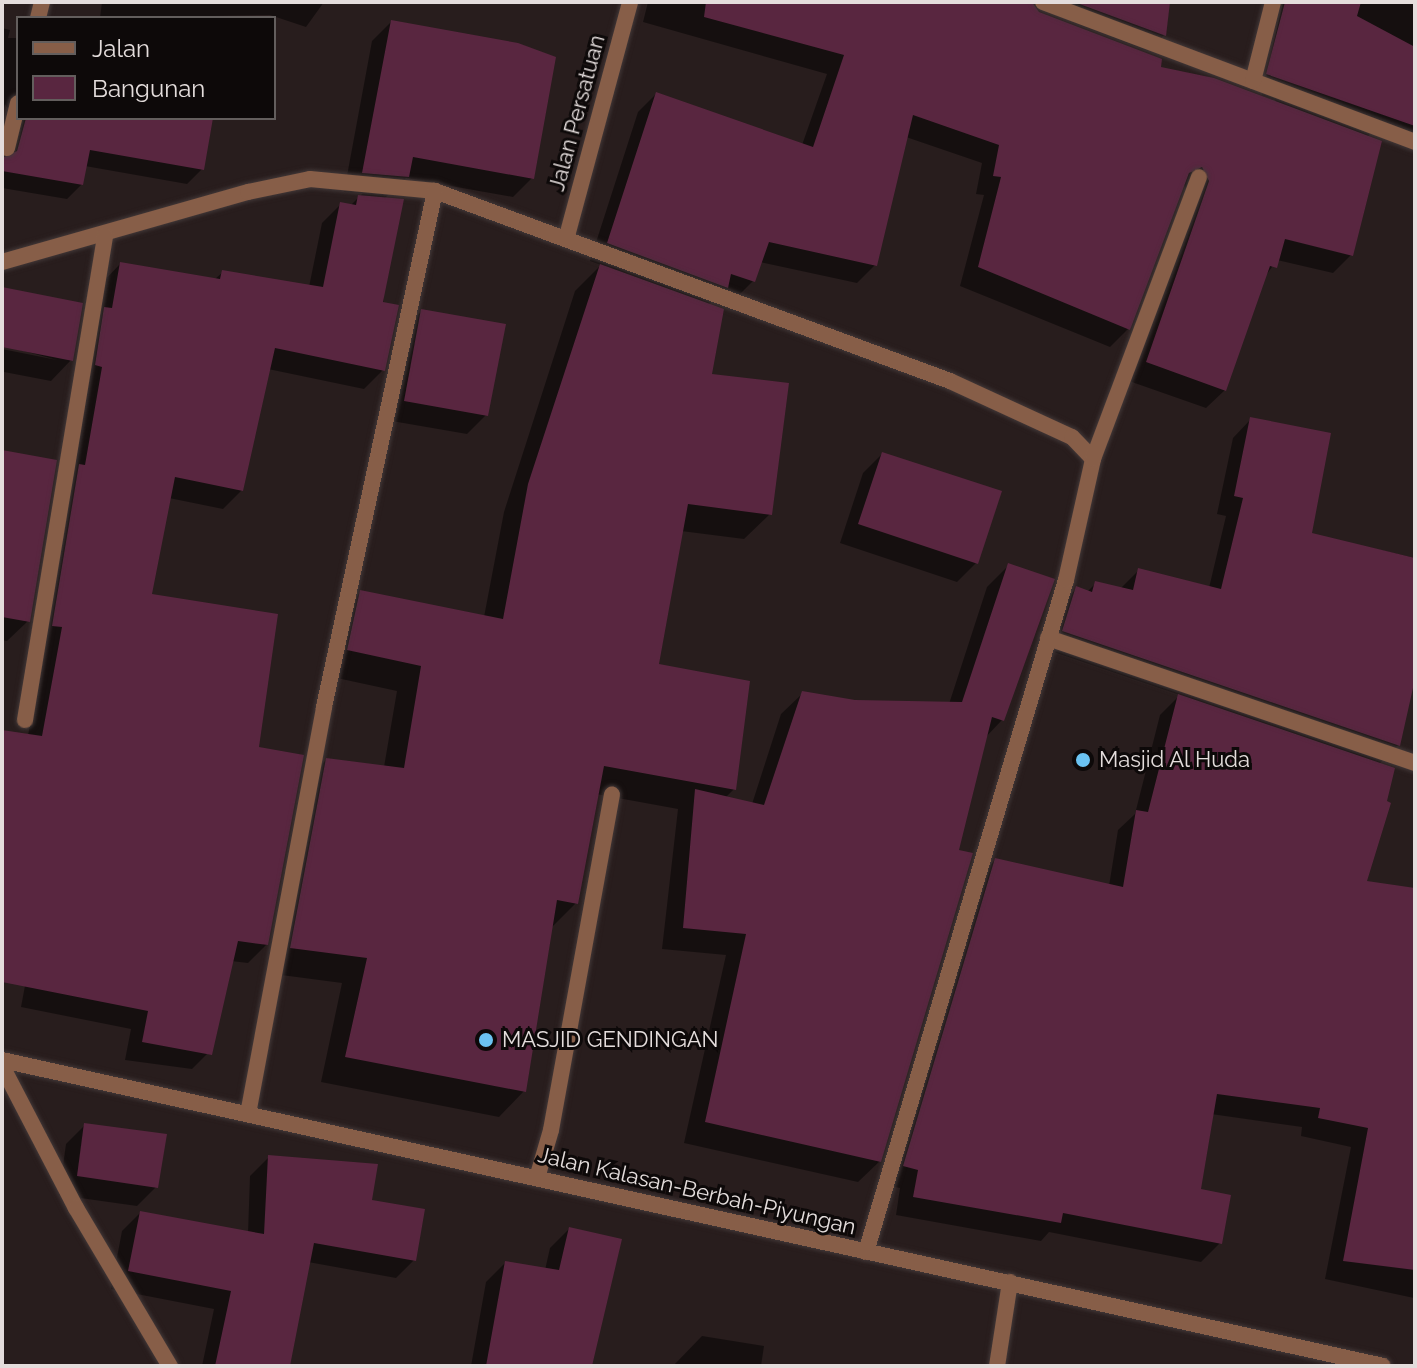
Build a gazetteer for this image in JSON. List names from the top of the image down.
{
  "streets": {
    "street": ["Jalan Persatuan", "Jalan Kalasan-Berbah-Piyungan"]
  },
  "places": ["Masjid Al Huda", "MASJID GENDINGAN"],
  "legend": ["Jalan", "Bangunan"]
}
